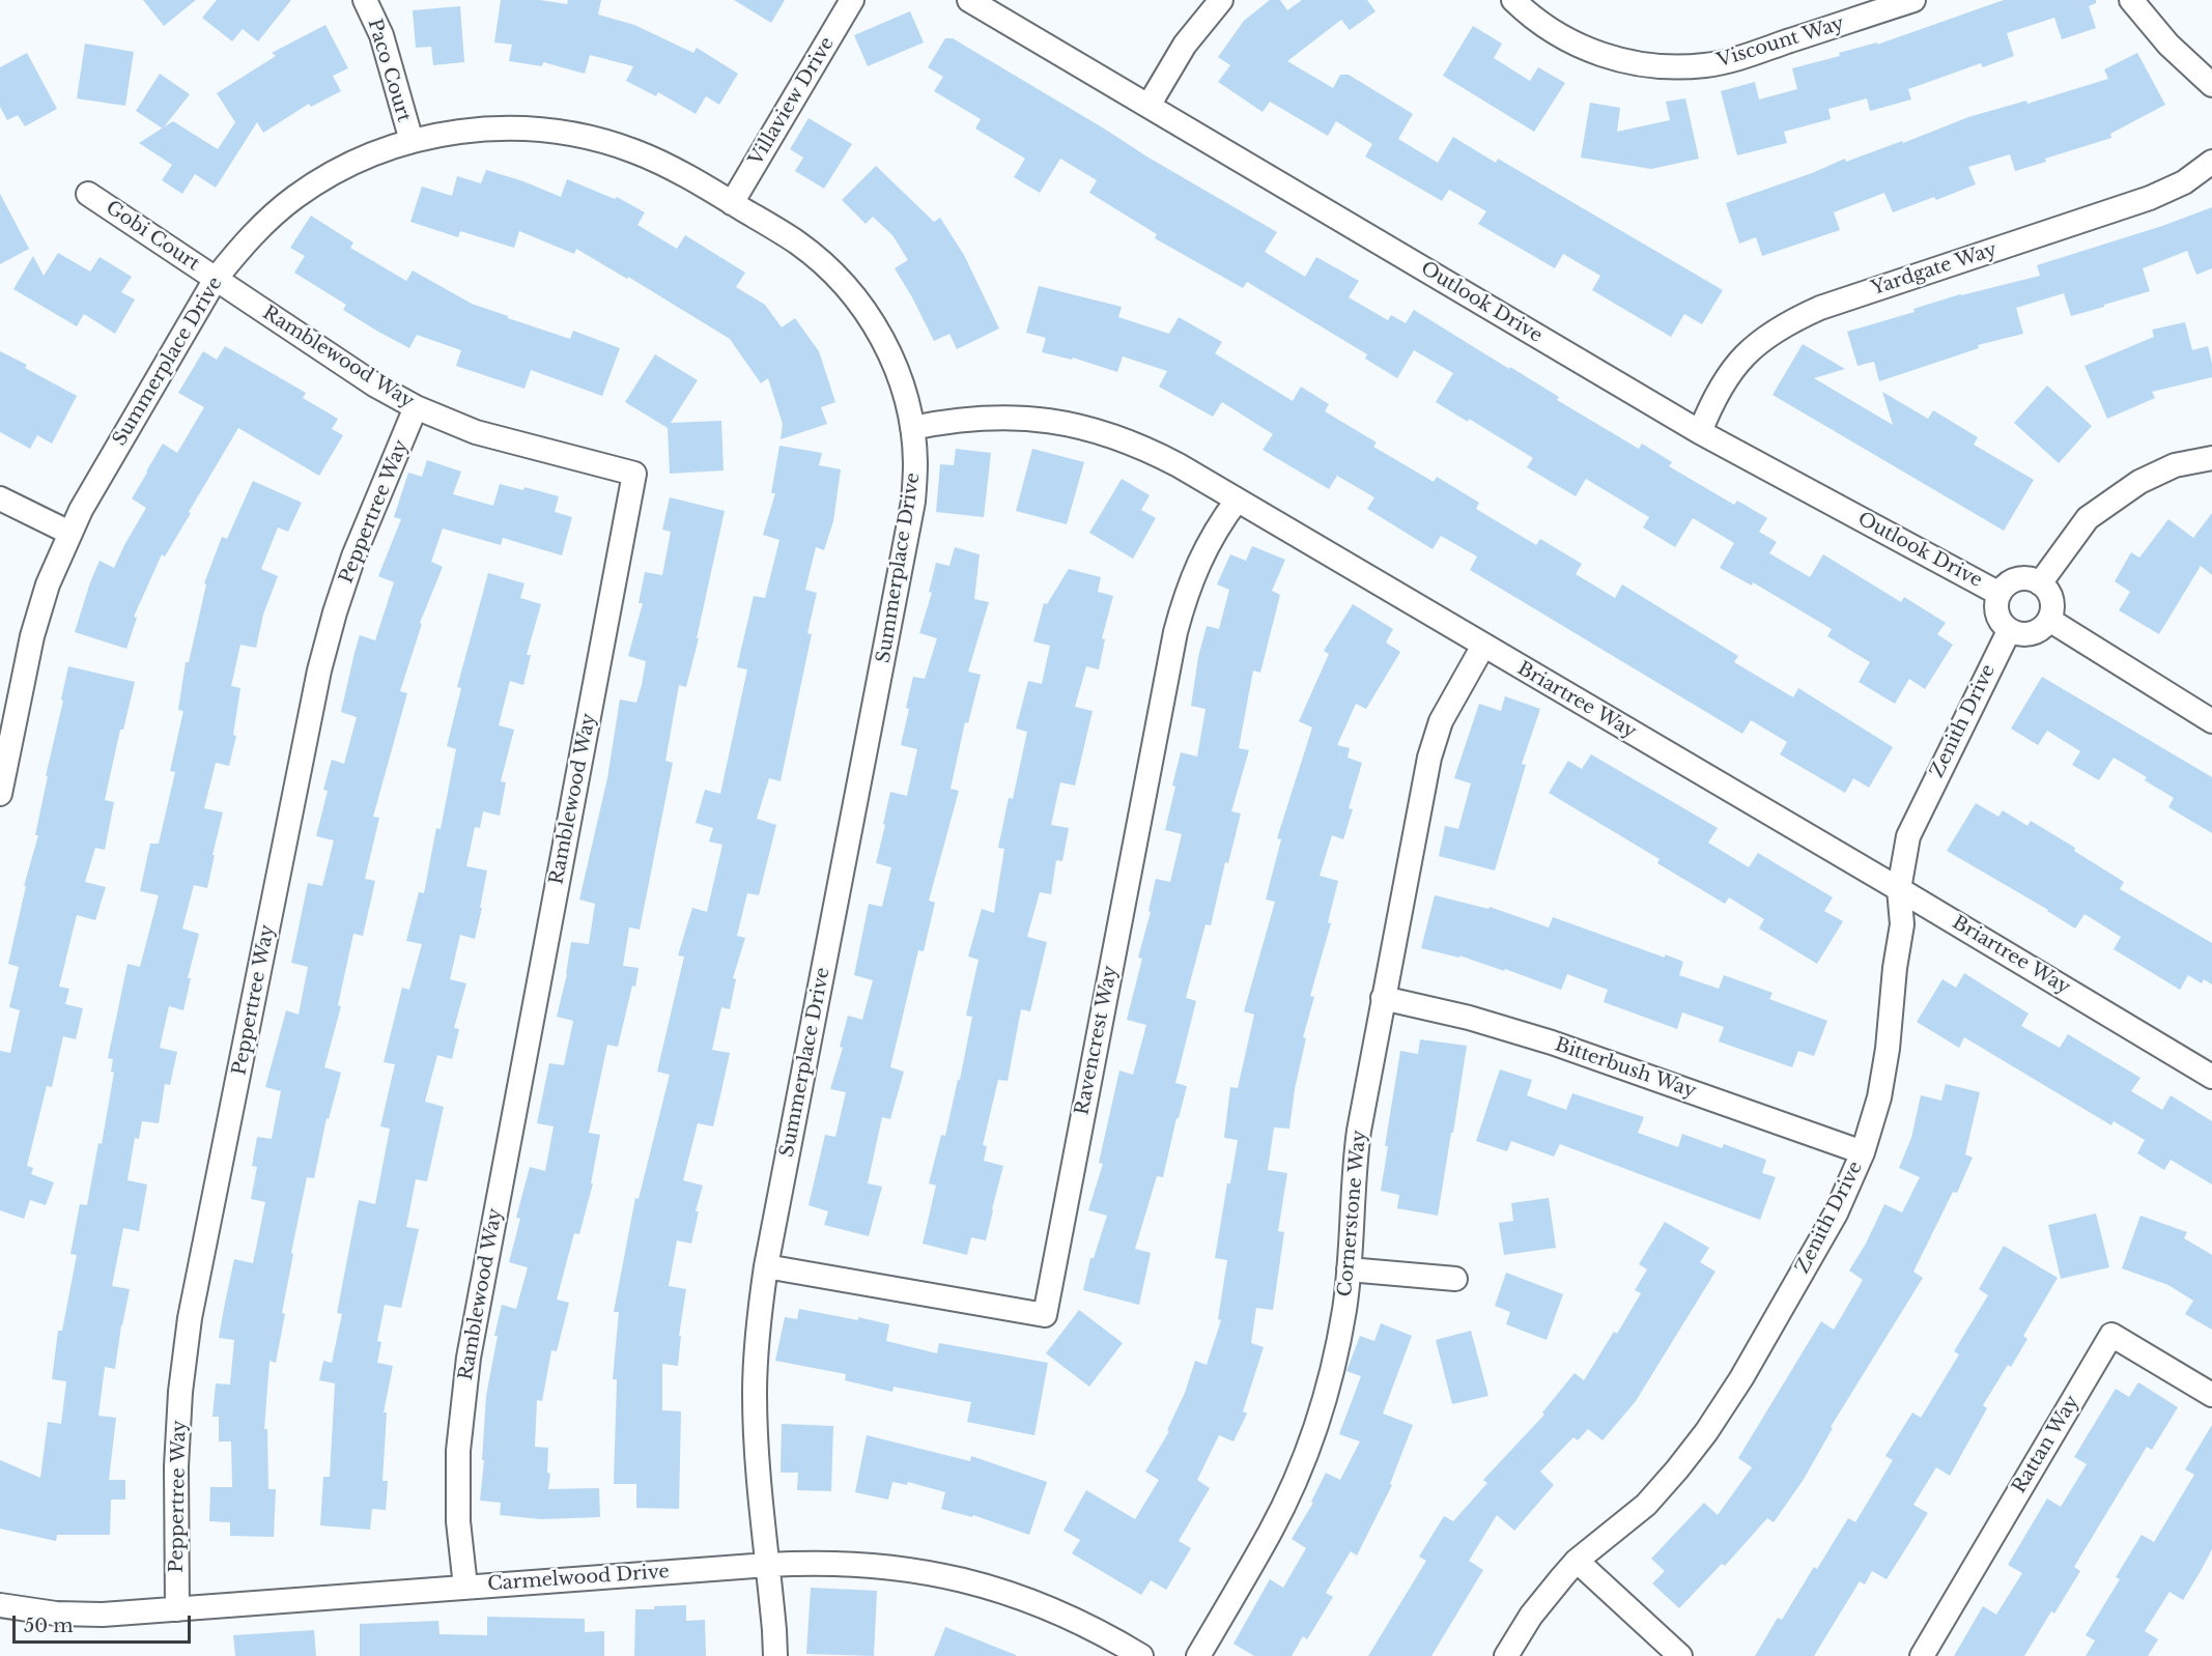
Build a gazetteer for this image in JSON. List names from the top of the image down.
{
  "streets": {
    "street": [
      "Viscount Way",
      "Paco Court",
      "Villaview Drive",
      "Gobi Court",
      "Yardgate Way",
      "Outlook Drive",
      "Ramblewood Way",
      "Summerplace Drive",
      "Peppertree Way",
      "Briartree Way",
      "Zenith Drive",
      "Ravencrest Way",
      "Bitterbush Way",
      "Cornerstone Way",
      "Rattan Way",
      "Carmelwood Drive"
    ]
  },
  "crossings": [
    ["Paco Court", "Summerplace Drive"],
    ["Villaview Drive", "Summerplace Drive"],
    ["Gobi Court", "Ramblewood Way"],
    ["Gobi Court", "Summerplace Drive"],
    ["Yardgate Way", "Outlook Drive"],
    ["Outlook Drive", "Zenith Drive"],
    ["Ramblewood Way", "Summerplace Drive"],
    ["Ramblewood Way", "Peppertree Way"],
    ["Ramblewood Way", "Carmelwood Drive"],
    ["Summerplace Drive", "Briartree Way"],
    ["Summerplace Drive", "Ravencrest Way"],
    ["Summerplace Drive", "Carmelwood Drive"],
    ["Peppertree Way", "Carmelwood Drive"],
    ["Briartree Way", "Zenith Drive"],
    ["Briartree Way", "Ravencrest Way"],
    ["Briartree Way", "Cornerstone Way"],
    ["Zenith Drive", "Bitterbush Way"],
    ["Bitterbush Way", "Cornerstone Way"]
  ],
  "scale_bar": "50 m"
}
